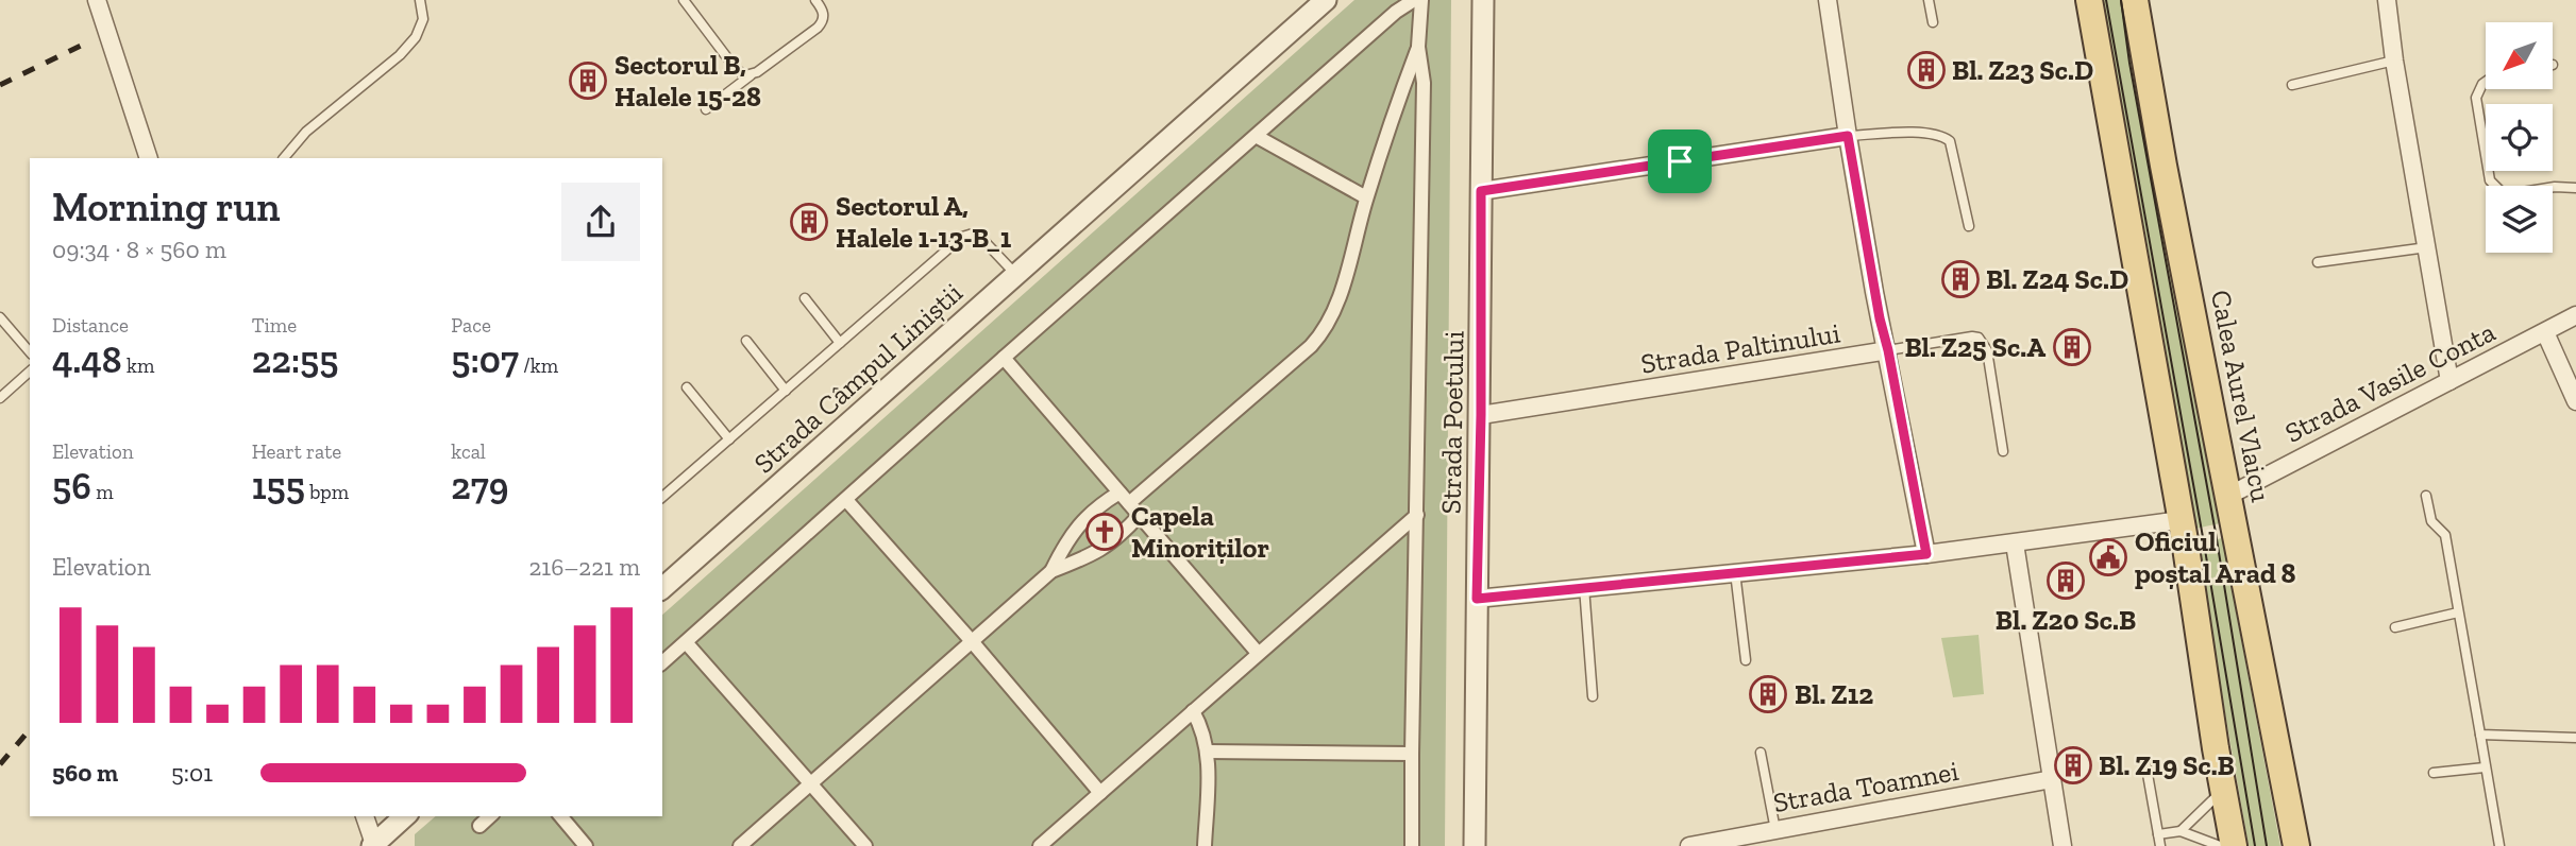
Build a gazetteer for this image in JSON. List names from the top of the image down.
{
  "streets": {
    "main road": ["Calea Aurel Vlaicu"],
    "street": [
      "Strada Paltinului",
      "Strada Câmpul Liniștii",
      "Strada Vasile Conta",
      "Strada Poetului",
      "Strada Toamnei"
    ]
  },
  "crossings": [
    ["Strada Paltinului", "Strada Poetului"],
    ["Strada Vasile Conta", "Calea Aurel Vlaicu"]
  ],
  "places": {
    "building": [
      "Bl. Z23 Sc.D",
      "Sectorul B, Halele 15-28",
      "Sectorul A, Halele 1-13-B_1",
      "Bl. Z24 Sc.D",
      "Bl. Z25 Sc.A",
      "Bl. Z20 Sc.B",
      "Bl. Z12",
      "Bl. Z19 Sc.B"
    ],
    "church": ["Capela Minoriților"],
    "public building": ["Oficiul poștal Arad 8"]
  },
  "north": "bottom left",
  "page": {
    "heading": ["Morning run", "09:34 · 8 × 560 m"],
    "stats": [
      ["Distance", "4.48 km"],
      ["Time", "22:55"],
      ["Pace", "5:07 /km"],
      ["Elevation", "56 m"],
      ["Heart rate", "155 bpm"],
      ["kcal", "279"]
    ],
    "chart": ["Elevation", "216–221 m"],
    "list": [
      {
        "name": "560 m",
        "note": "5:01"
      }
    ]
  }
}
